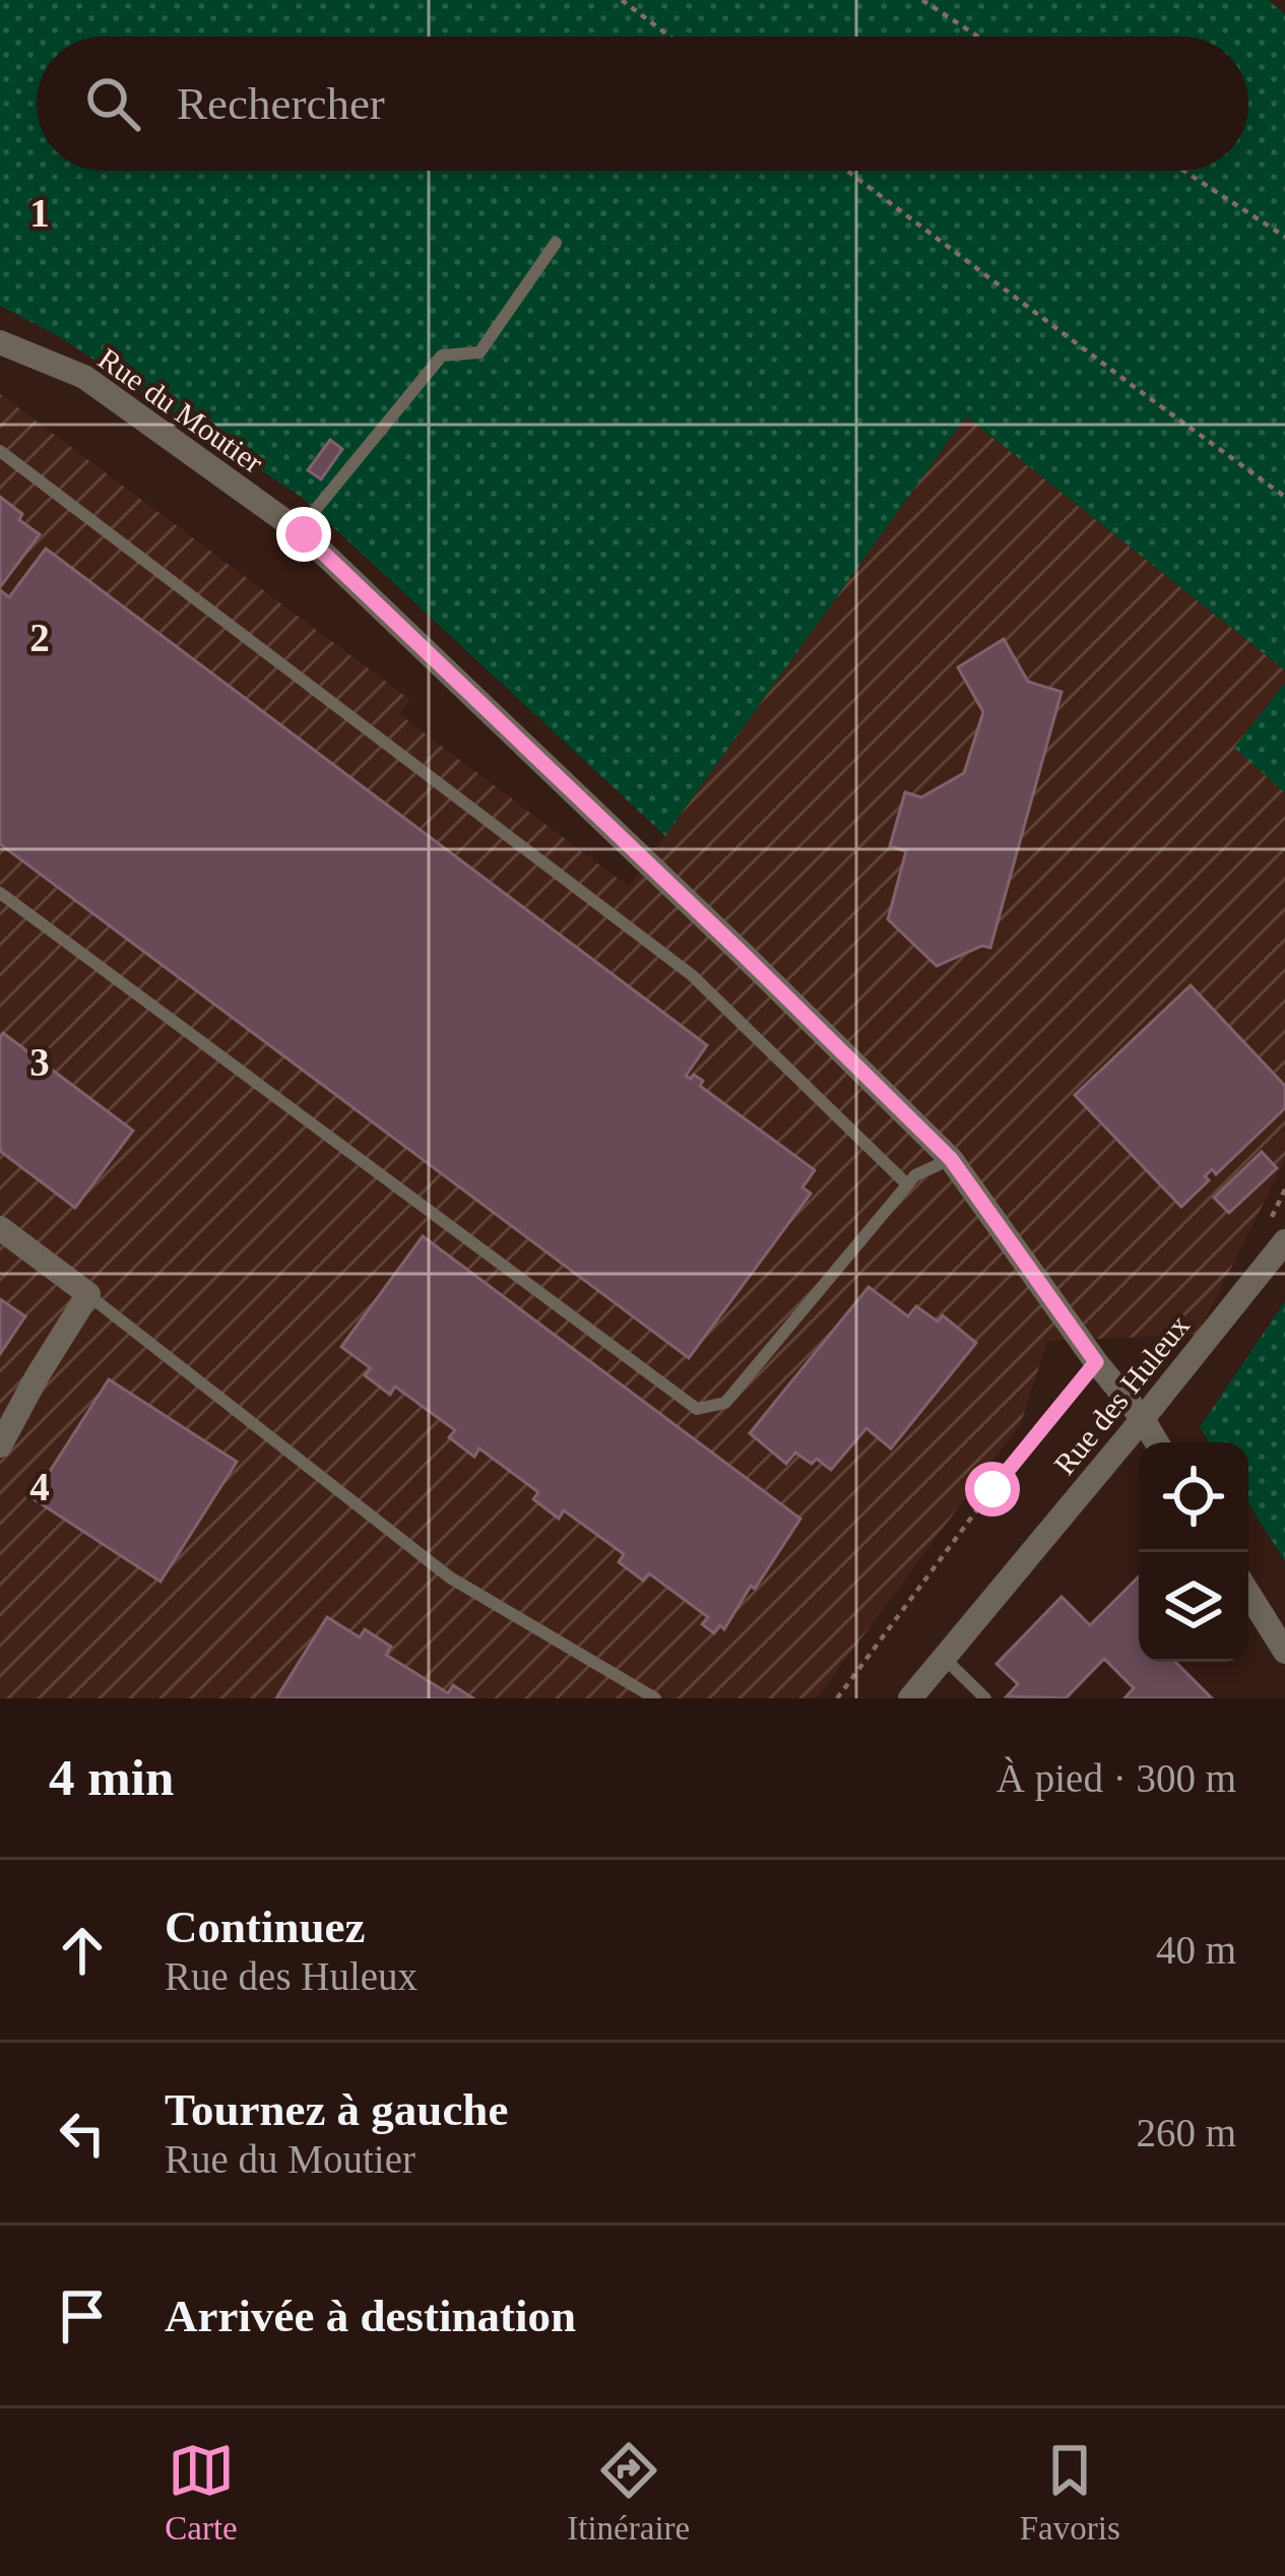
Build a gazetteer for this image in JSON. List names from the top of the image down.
{
  "streets": {
    "street": ["Rue du Moutier", "Rue des Huleux"]
  },
  "crossings": [
    ["Rue du Moutier", "Rue des Huleux"]
  ],
  "page": {
    "search": "Rechercher",
    "heading": ["4 min", "À pied · 300 m"],
    "list": [
      ["Continuez", "Rue des Huleux", "40 m"],
      ["Tournez à gauche", "Rue du Moutier", "260 m"],
      "Arrivée à destination"
    ],
    "nav": ["Carte", "Itinéraire", "Favoris"]
  },
  "grid": {
    "rows": [
      "1",
      "2",
      "3",
      "4"
    ]
  }
}
